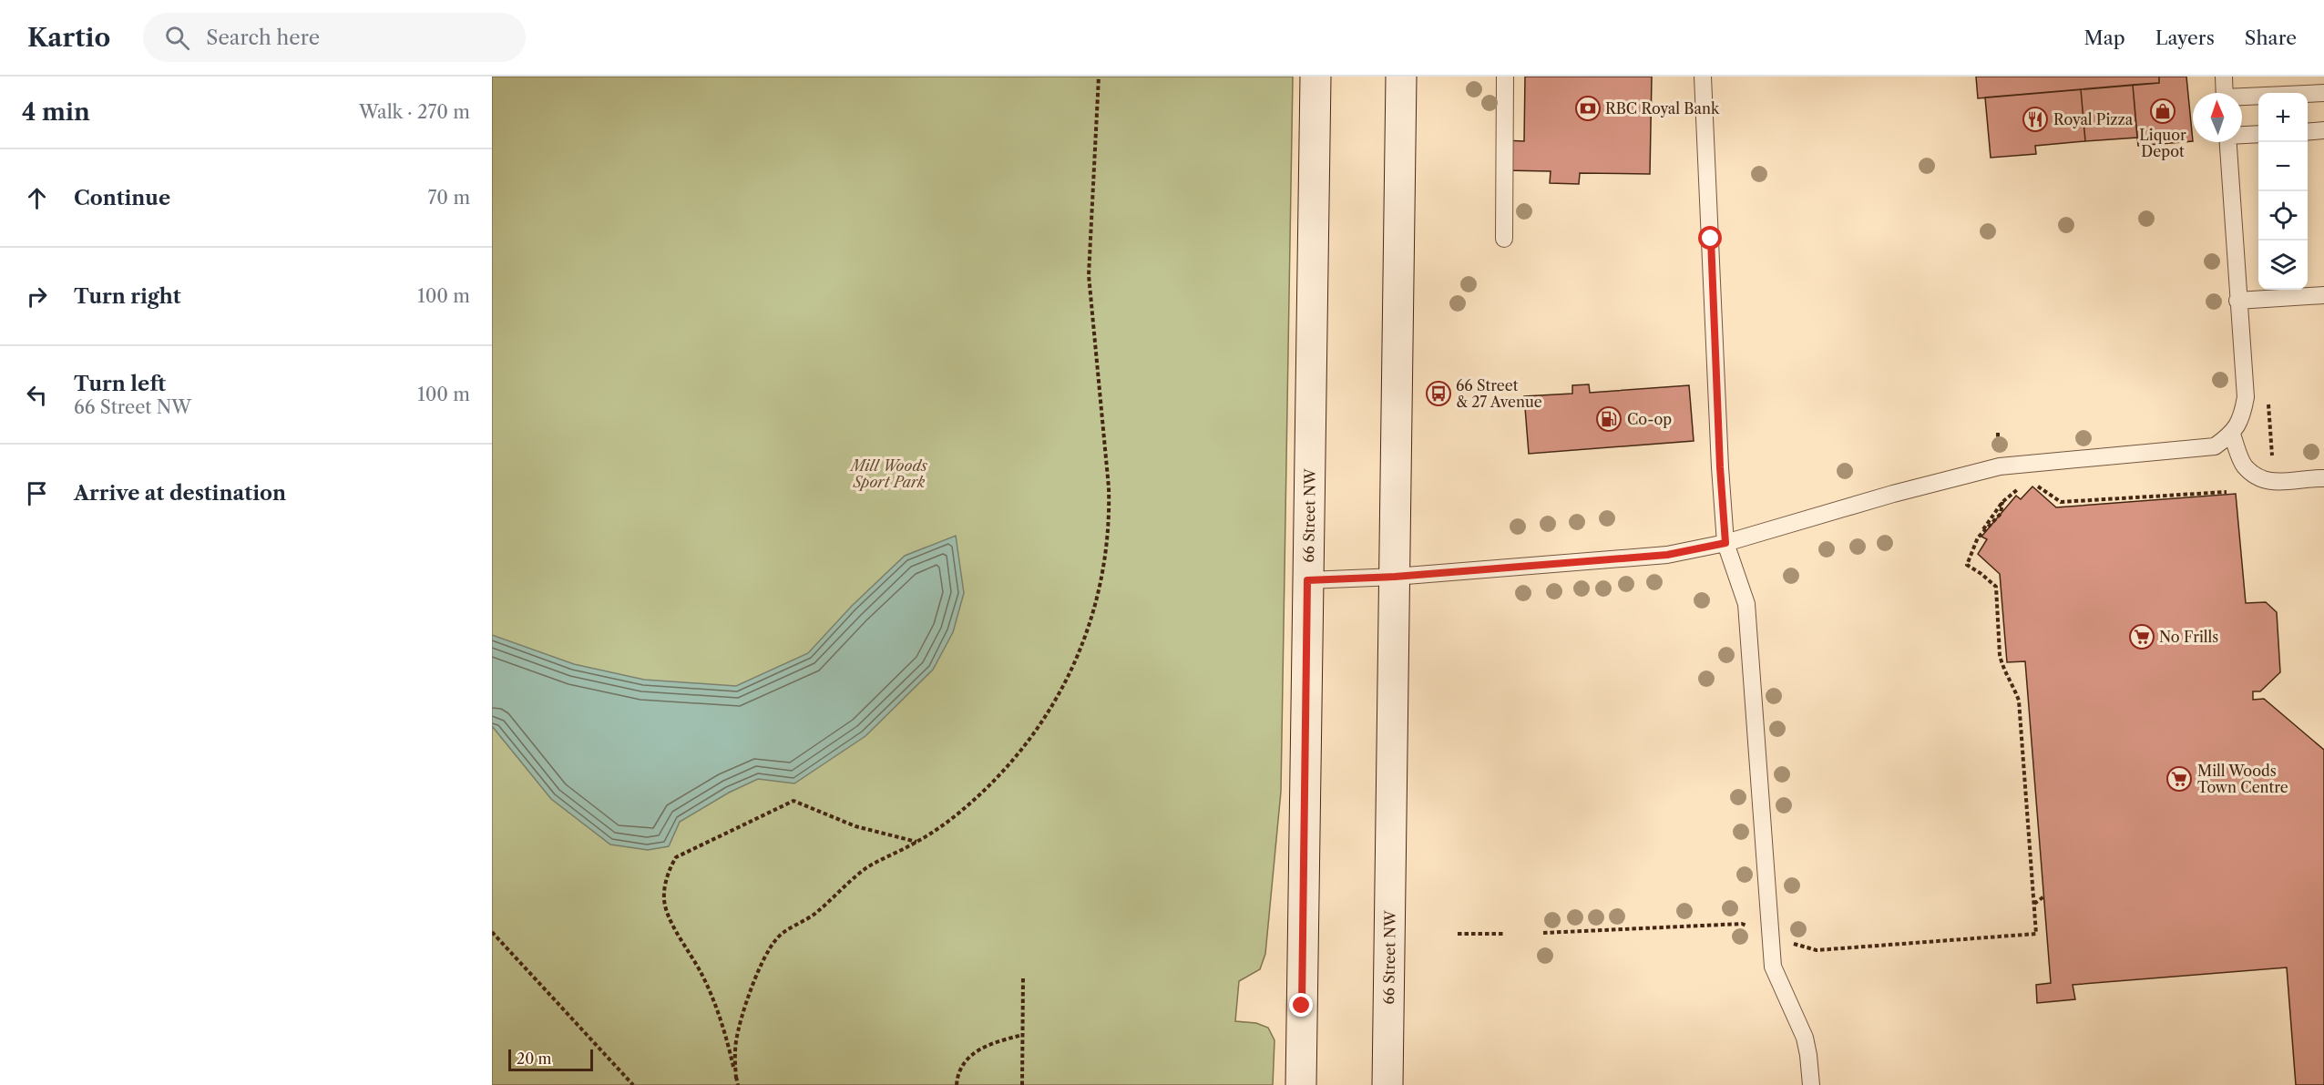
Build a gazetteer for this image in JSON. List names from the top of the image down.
{
  "streets": {
    "main road": ["66 Street NW"]
  },
  "parks": ["Mill Woods Sport Park"],
  "places": {
    "bank": ["RBC Royal Bank"],
    "shop": ["Liquor Depot"],
    "restaurant": ["Royal Pizza"],
    "bus stop": ["66 Street & 27 Avenue"],
    "fuel station": ["Co-op"],
    "supermarket": ["No Frills", "Mill Woods Town Centre"]
  },
  "scale_bar": "20 m",
  "north": "top",
  "page": {
    "header": "Kartio",
    "search": "Search here",
    "nav": ["Map", "Layers", "Share"],
    "heading": ["4 min", "Walk · 270 m"],
    "map_buttons": ["+", "−"],
    "list": [
      ["Continue", "70 m"],
      ["Turn right", "100 m"],
      ["Turn left", "66 Street NW", "100 m"],
      "Arrive at destination"
    ],
    "scale": "20 m"
  }
}
